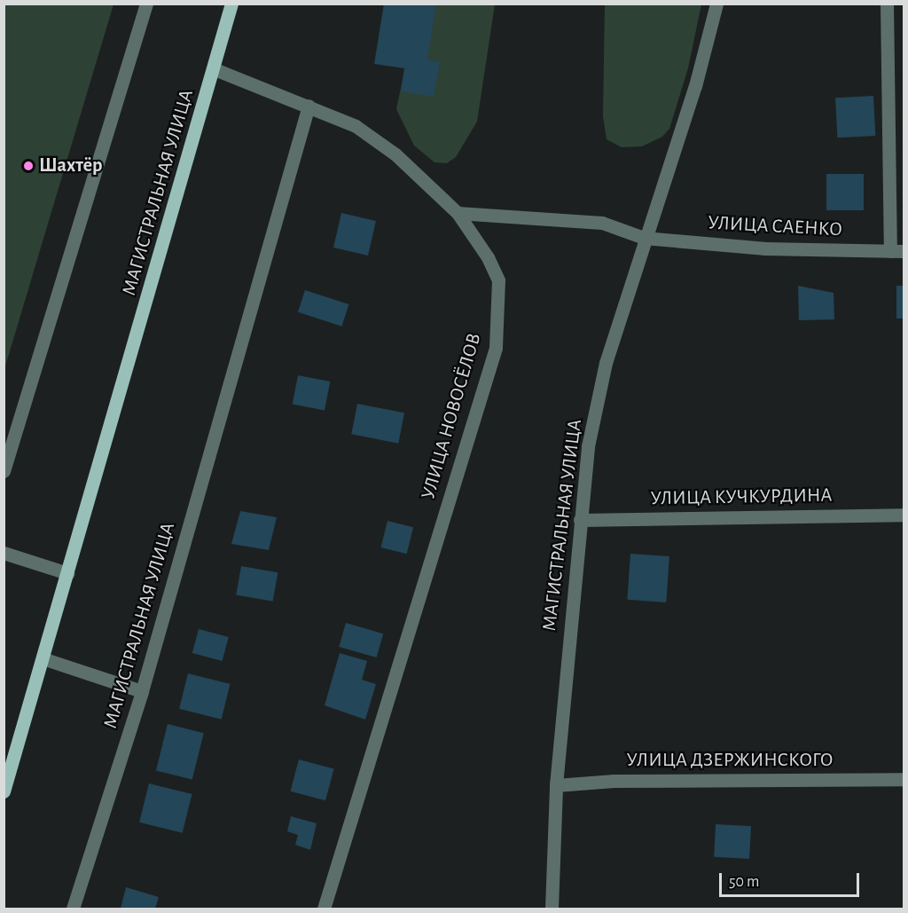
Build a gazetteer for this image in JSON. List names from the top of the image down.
{
  "streets": {
    "main road": ["МАГИСТРАЛЬНАЯ УЛИЦА"],
    "street": [
      "УЛИЦА САЕНКО",
      "УЛИЦА НОВОСЁЛОВ",
      "УЛИЦА КУЧКУРДИНА",
      "УЛИЦА ДЗЕРЖИНСКОГО"
    ]
  },
  "crossings": [
    ["МАГИСТРАЛЬНАЯ УЛИЦА", "УЛИЦА САЕНКО"],
    ["МАГИСТРАЛЬНАЯ УЛИЦА", "УЛИЦА НОВОСЁЛОВ"],
    ["МАГИСТРАЛЬНАЯ УЛИЦА", "УЛИЦА КУЧКУРДИНА"],
    ["МАГИСТРАЛЬНАЯ УЛИЦА", "УЛИЦА ДЗЕРЖИНСКОГО"],
    ["УЛИЦА САЕНКО", "УЛИЦА НОВОСЁЛОВ"]
  ],
  "places": ["Шахтёр"],
  "scale_bar": "50 m"
}
